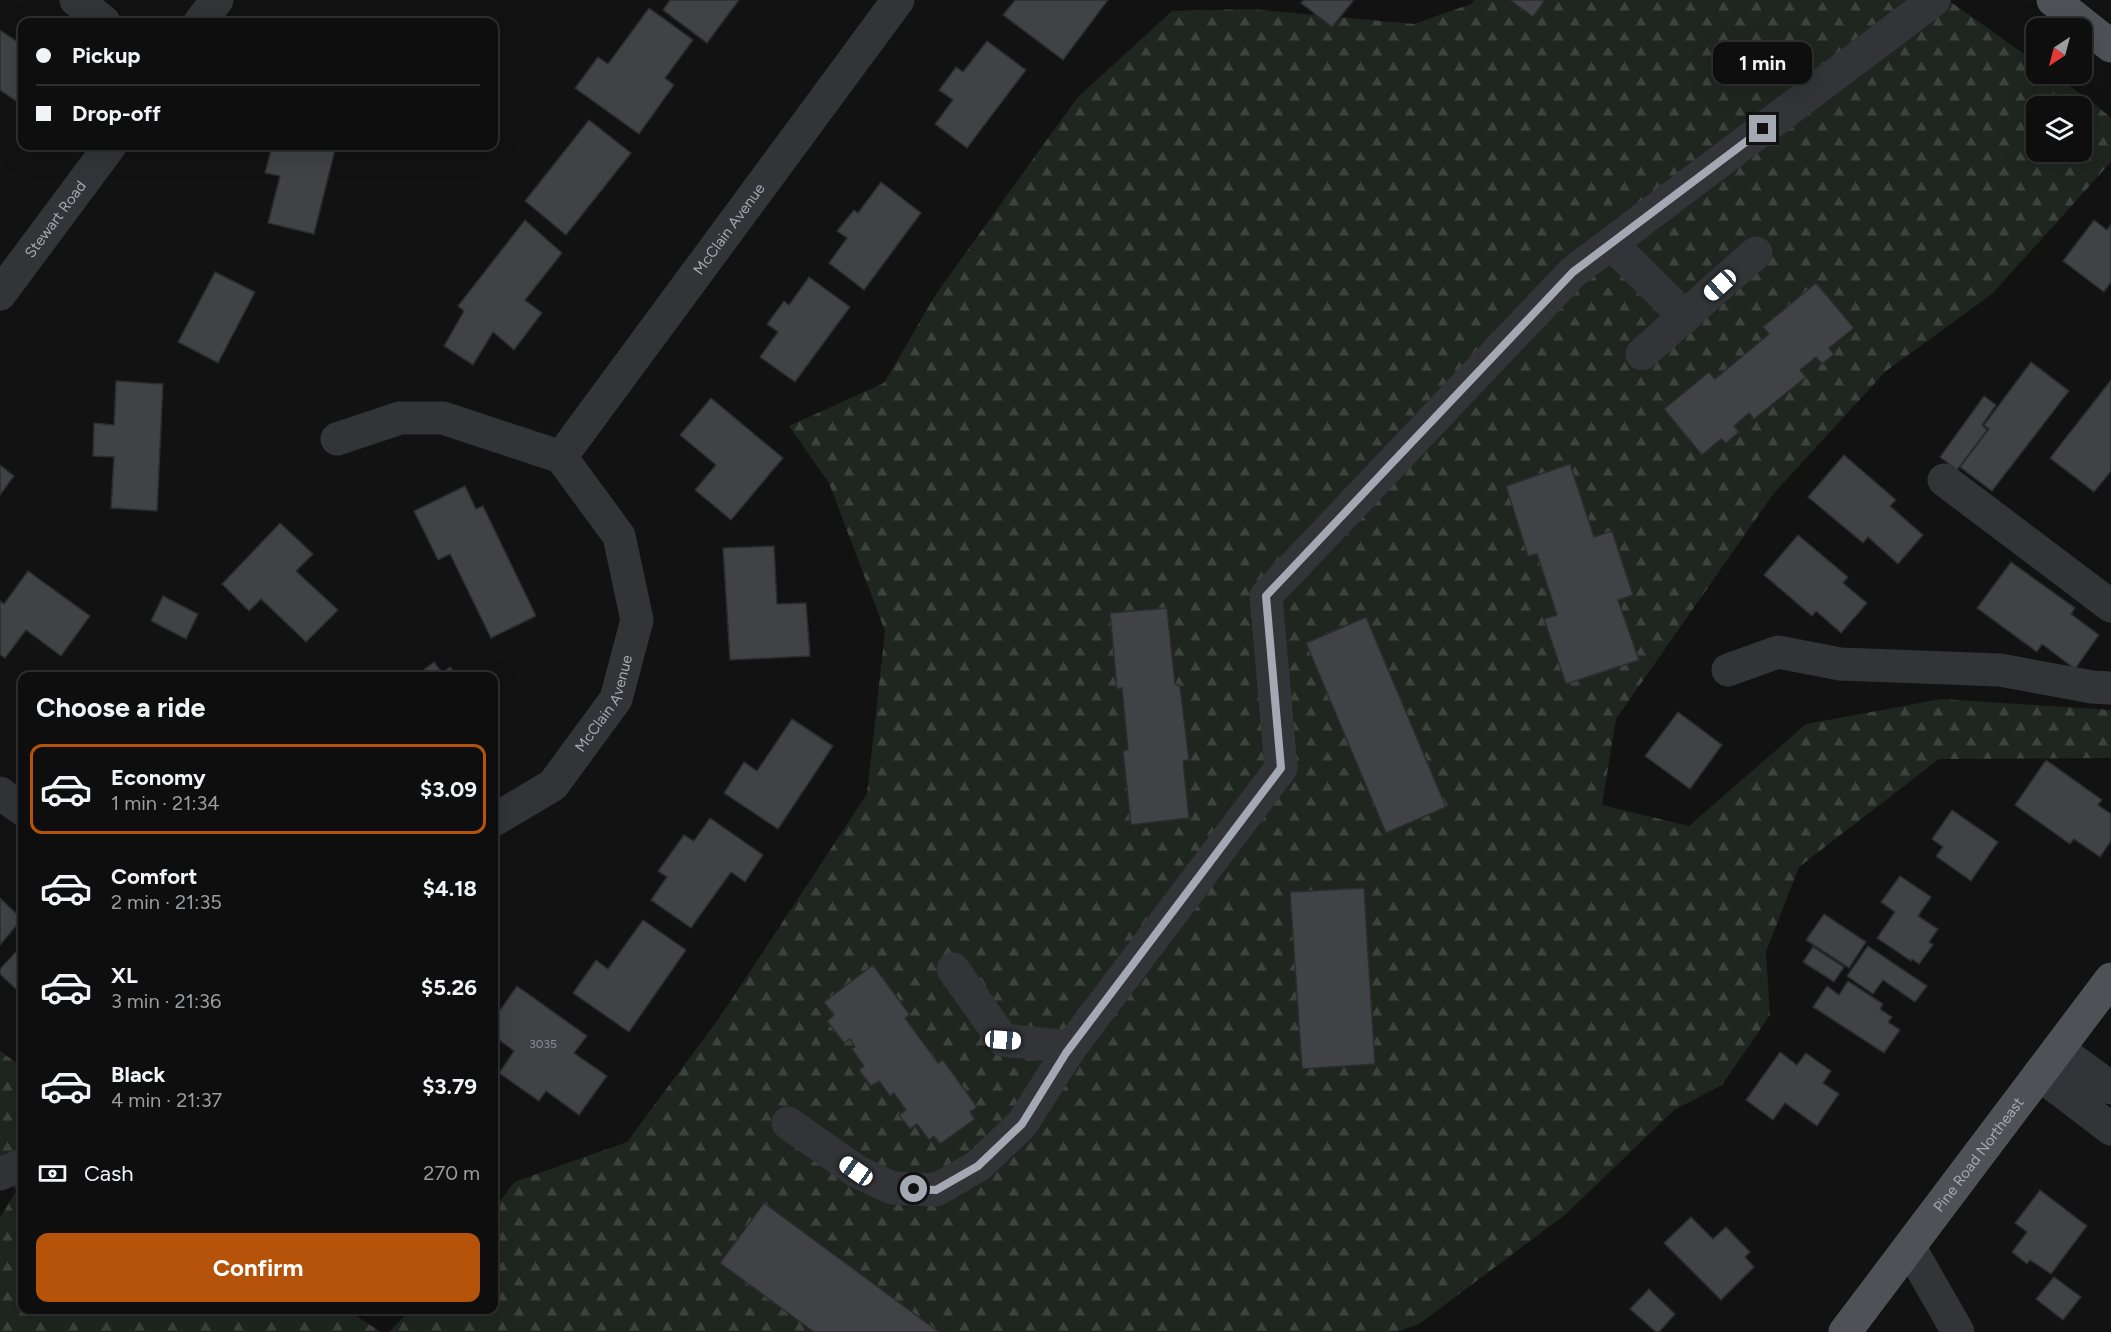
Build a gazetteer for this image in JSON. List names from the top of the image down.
{
  "streets": {
    "main road": ["Pine Road Northeast"],
    "street": ["Stewart Road", "McClain Avenue"]
  },
  "house_numbers": ["3035"],
  "north": "bottom left",
  "page": {
    "banner": ["Pickup", "Drop-off"],
    "bubble": "1 min",
    "heading": "Choose a ride",
    "list": [
      {
        "name": "Economy",
        "note": "1 min · 21:34",
        "value": "$3.09"
      },
      {
        "name": "Comfort",
        "note": "2 min · 21:35",
        "value": "$4.18"
      },
      {
        "name": "XL",
        "note": "3 min · 21:36",
        "value": "$5.26"
      },
      {
        "name": "Black",
        "note": "4 min · 21:37",
        "value": "$3.79"
      }
    ],
    "pay": ["Cash", "270 m"],
    "buttons": "Confirm"
  }
}
